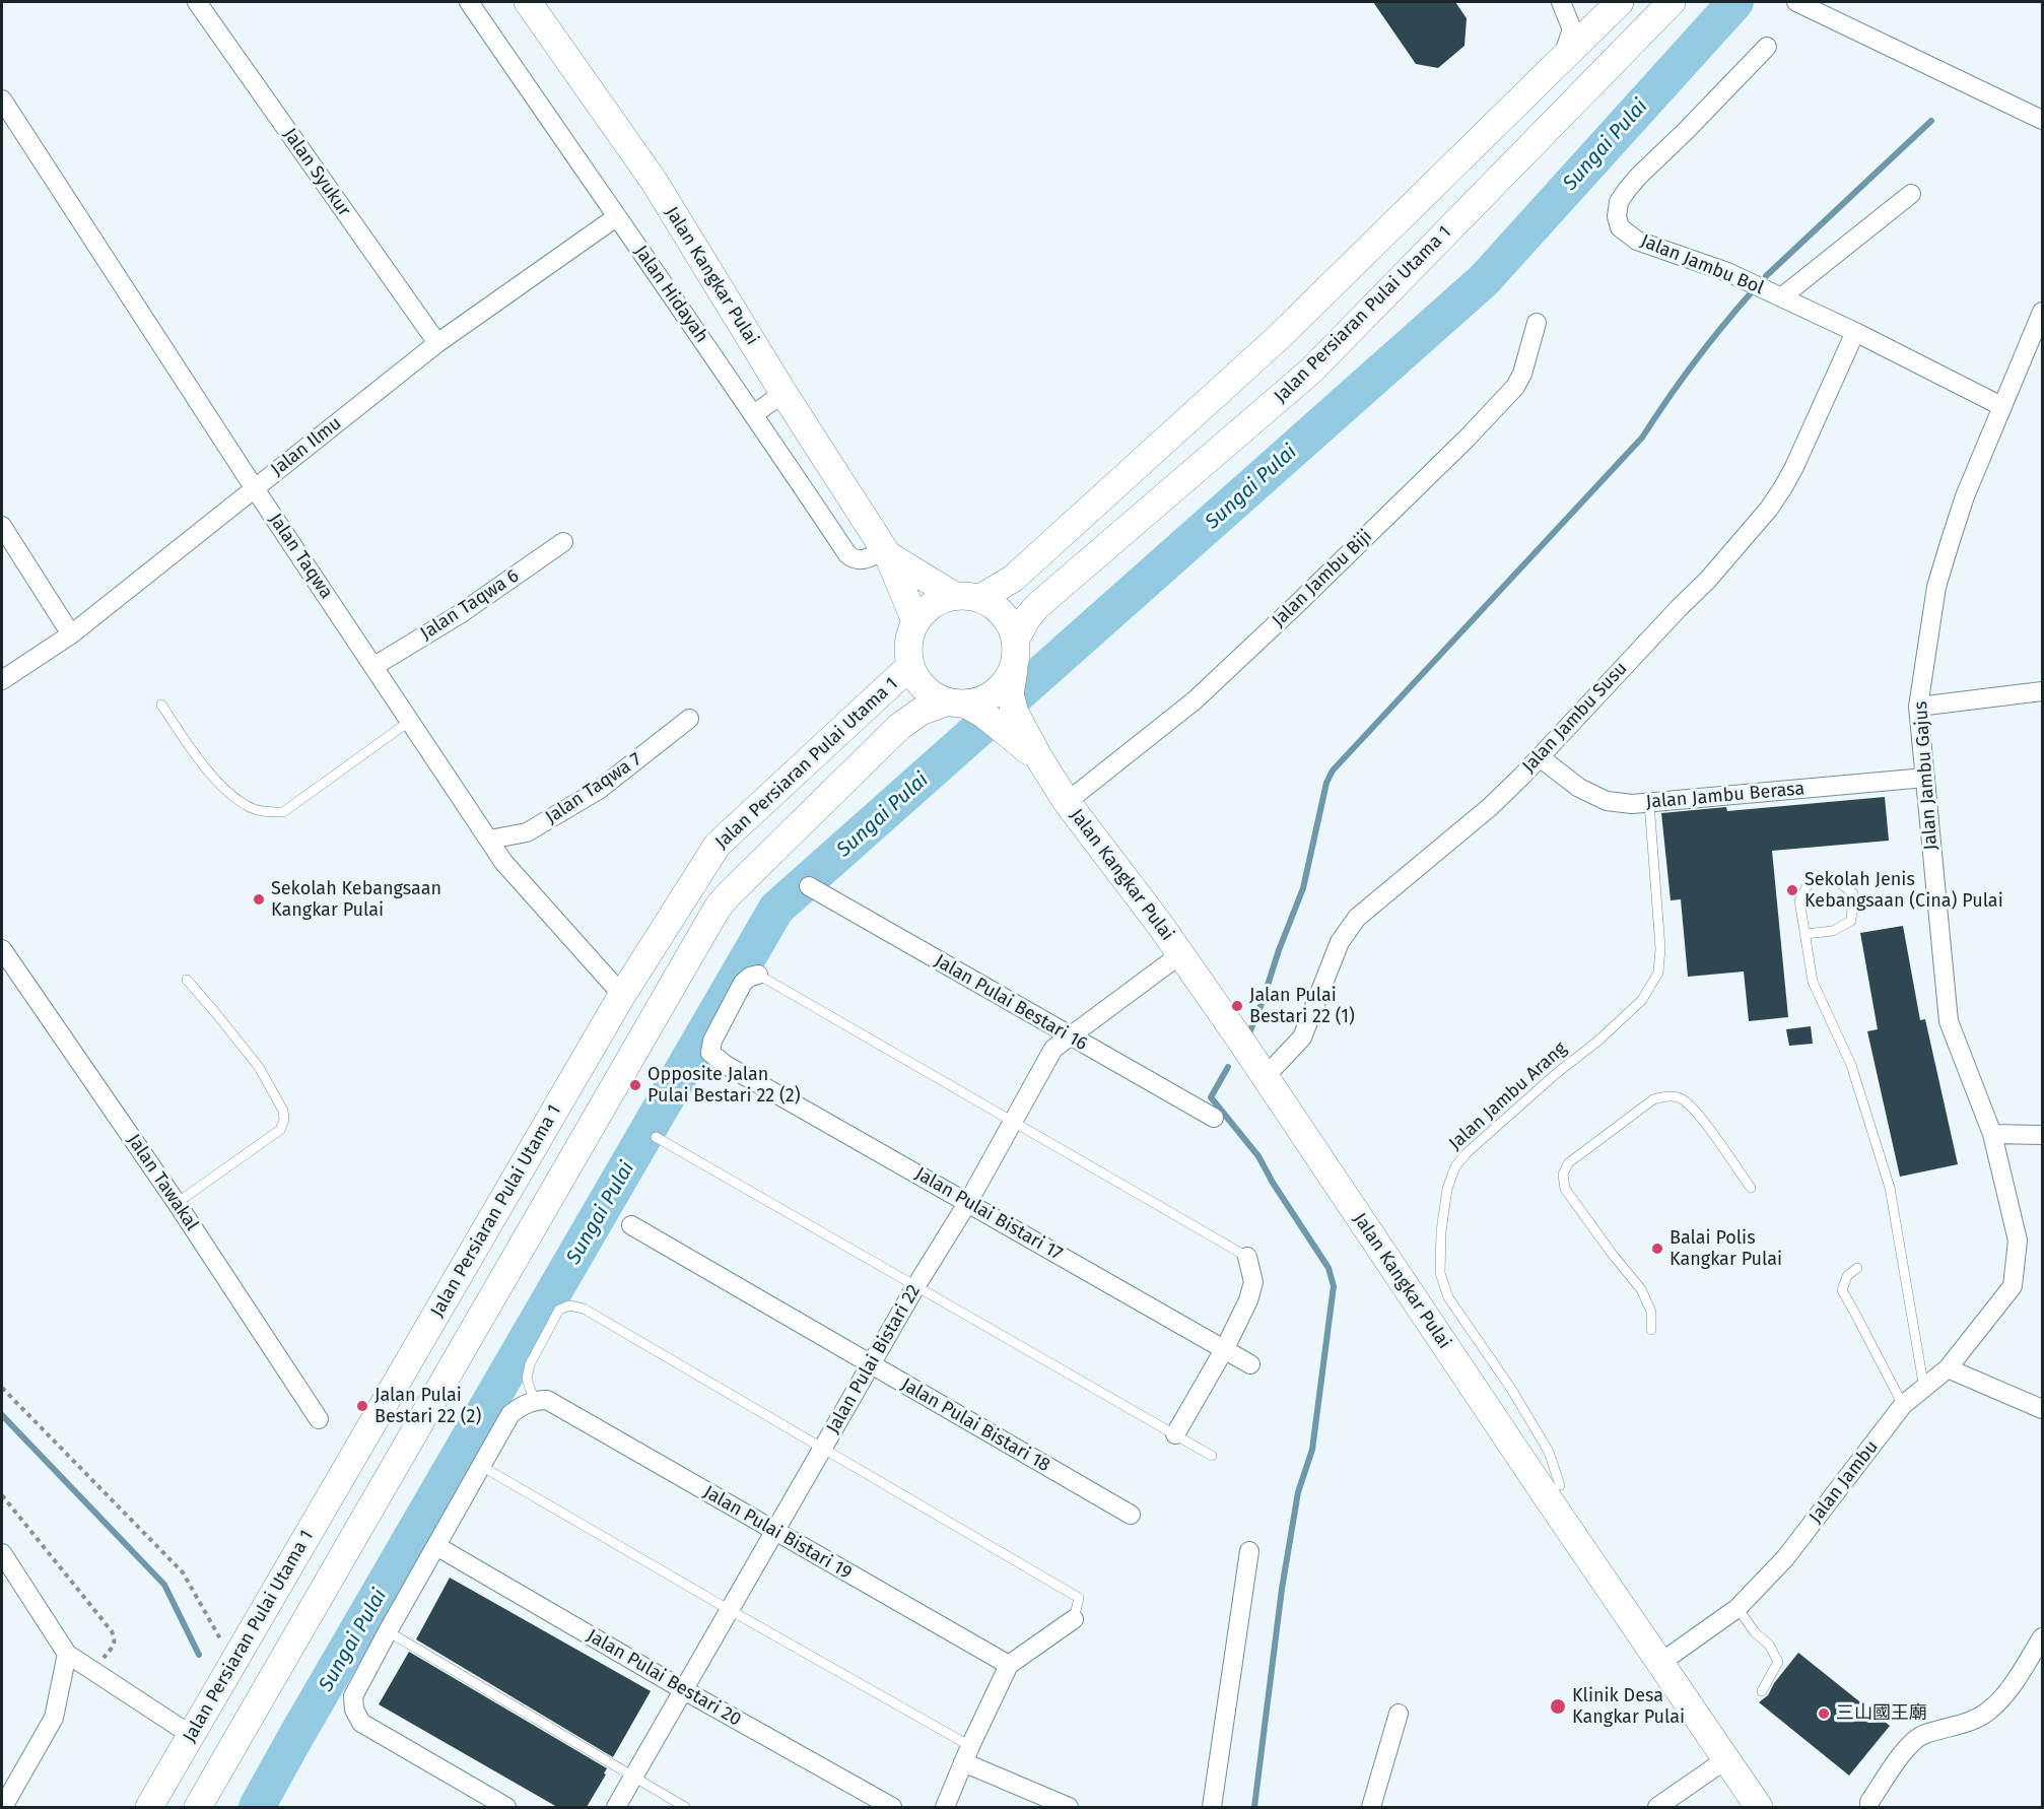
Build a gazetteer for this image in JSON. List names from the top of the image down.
{
  "streets": {
    "main road": ["Jalan Kangkar Pulai", "Jalan Persiaran Pulai Utama 1"],
    "street": [
      "Jalan Syukur",
      "Jalan Jambu Bol",
      "Jalan Hidayah",
      "Jalan Ilmu",
      "Jalan Taqwa",
      "Jalan Jambu Biji",
      "Jalan Taqwa 6",
      "Jalan Jambu Susu",
      "Jalan Jambu Gajus",
      "Jalan Taqwa 7",
      "Jalan Jambu Berasa",
      "Jalan Pulai Bestari 16",
      "Jalan Tawakal",
      "Jalan Pulai Bistari 17",
      "Jalan Pulai Bistari 22",
      "Jalan Pulai Bistari 18",
      "Jalan Jambu",
      "Jalan Pulai Bistari 19",
      "Jalan Pulai Bestari 20"
    ],
    "lane": ["Jalan Jambu Arang"]
  },
  "crossings": [
    ["Jalan Syukur", "Jalan Ilmu"],
    ["Jalan Jambu Bol", "Jalan Jambu Susu"],
    ["Jalan Jambu Bol", "Jalan Jambu Gajus"],
    ["Jalan Kangkar Pulai", "Jalan Hidayah"],
    ["Jalan Kangkar Pulai", "Jalan Persiaran Pulai Utama 1"],
    ["Jalan Kangkar Pulai", "Jalan Jambu Biji"],
    ["Jalan Kangkar Pulai", "Jalan Jambu Susu"],
    ["Jalan Kangkar Pulai", "Jalan Pulai Bistari 22"],
    ["Jalan Kangkar Pulai", "Jalan Jambu"],
    ["Jalan Hidayah", "Jalan Ilmu"],
    ["Jalan Persiaran Pulai Utama 1", "Jalan Taqwa"],
    ["Jalan Ilmu", "Jalan Taqwa"],
    ["Jalan Taqwa", "Jalan Taqwa 6"],
    ["Jalan Taqwa", "Jalan Taqwa 7"],
    ["Jalan Jambu Susu", "Jalan Jambu Berasa"],
    ["Jalan Jambu Gajus", "Jalan Jambu Berasa"],
    ["Jalan Jambu Gajus", "Jalan Jambu"],
    ["Jalan Jambu Berasa", "Jalan Jambu Arang"],
    ["Jalan Pulai Bestari 16", "Jalan Pulai Bistari 22"],
    ["Jalan Pulai Bistari 17", "Jalan Pulai Bistari 22"],
    ["Jalan Pulai Bistari 22", "Jalan Pulai Bistari 18"],
    ["Jalan Pulai Bistari 22", "Jalan Pulai Bistari 19"],
    ["Jalan Pulai Bistari 22", "Jalan Pulai Bestari 20"]
  ],
  "water": ["Sungai Pulai"],
  "places": [
    "Sekolah Jenis Kebangsaan (Cina) Pulai",
    "Sekolah Kebangsaan Kangkar Pulai",
    "Jalan Pulai Bestari 22 (1)",
    "Opposite Jalan Pulai Bestari 22 (2)",
    "Balai Polis Kangkar Pulai",
    "Jalan Pulai Bestari 22 (2)",
    "Klinik Desa Kangkar Pulai",
    "三山國王廟"
  ]
}
